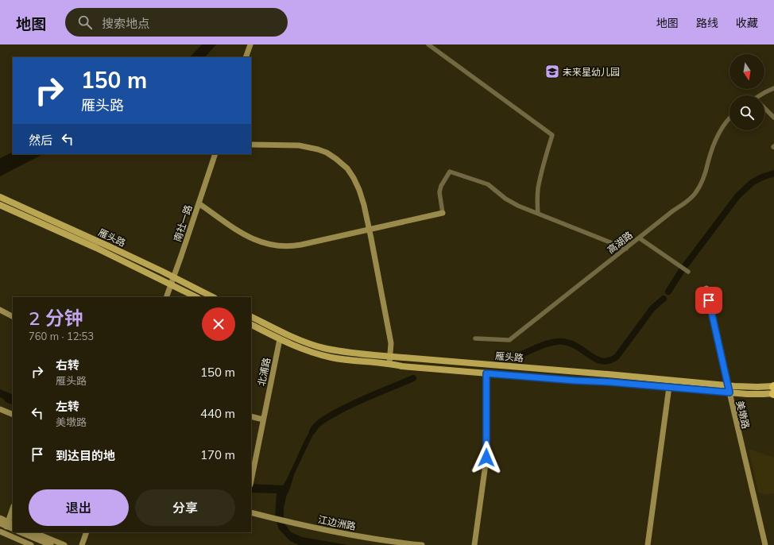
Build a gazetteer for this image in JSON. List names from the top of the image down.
{
  "streets": {
    "main road": ["雁头路"],
    "street": [
      "南社一路",
      "高湖路",
      "北浦路",
      "美墩路",
      "江边洲路"
    ]
  },
  "crossings": [
    ["南社一路", "雁头路"],
    ["雁头路", "北浦路"],
    ["雁头路", "美墩路"]
  ],
  "places": {
    "school or university": ["未来星幼儿园"]
  },
  "north": "bottom",
  "page": {
    "header": "地图",
    "search": "搜索地点",
    "nav": ["地图", "路线", "收藏"],
    "turn": ["150 m", "雁头路"],
    "then": "然后",
    "heading": ["2 分钟", "760 m · 12:53"],
    "list": [
      {
        "name": "右转",
        "note": "雁头路",
        "value": "150 m"
      },
      {
        "name": "左转",
        "note": "美墩路",
        "value": "440 m"
      },
      {
        "name": "到达目的地",
        "value": "170 m"
      }
    ],
    "buttons": ["退出", "分享"]
  }
}
